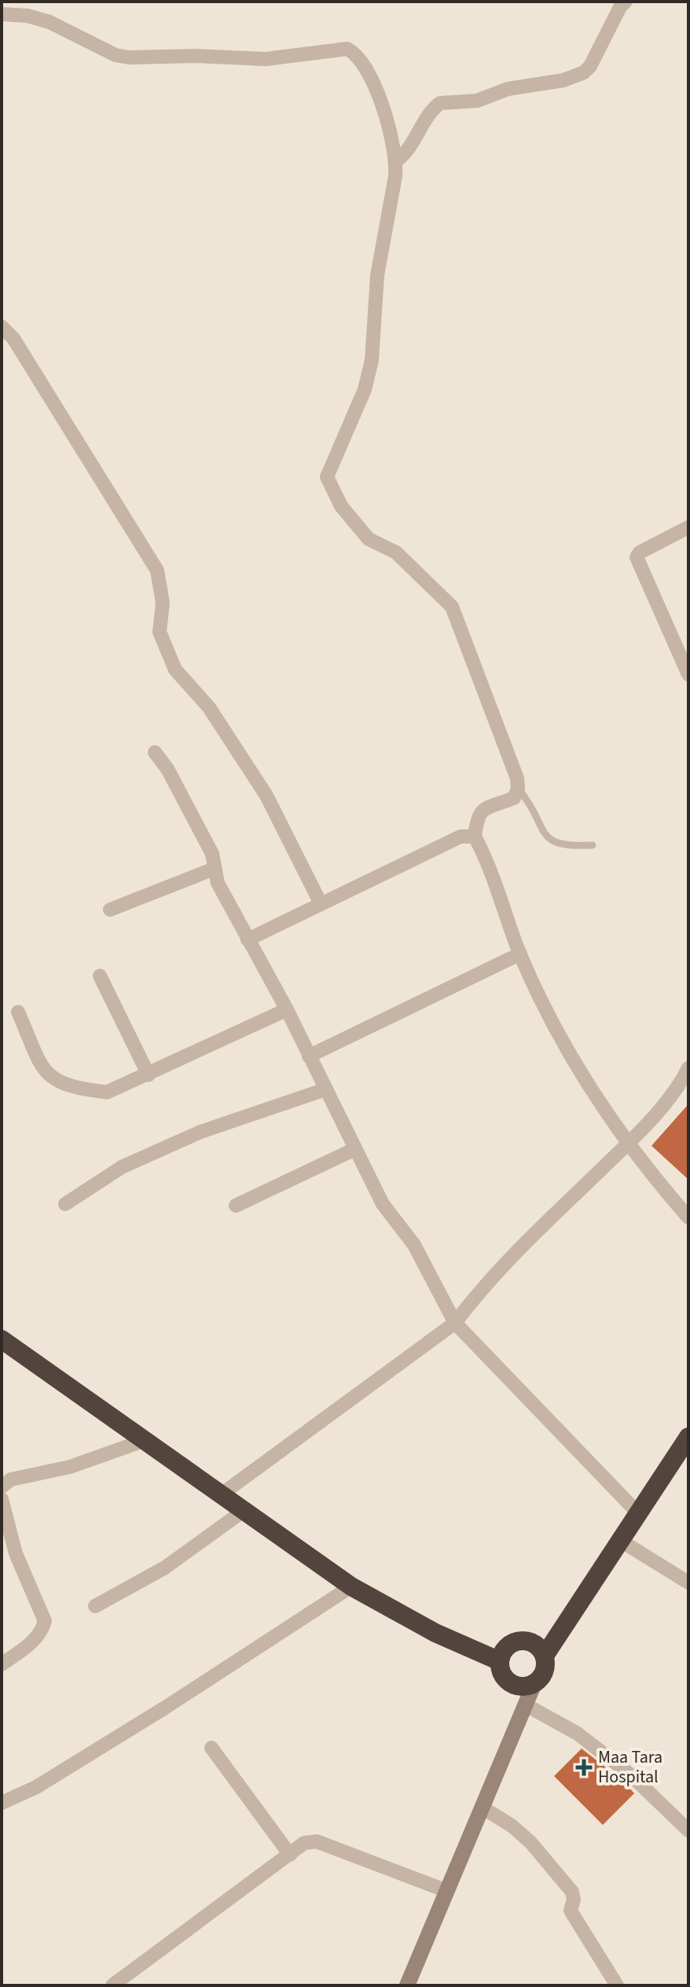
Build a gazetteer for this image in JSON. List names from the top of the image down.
{
  "places": {
    "health": ["Maa Tara Hospital"]
  }
}
